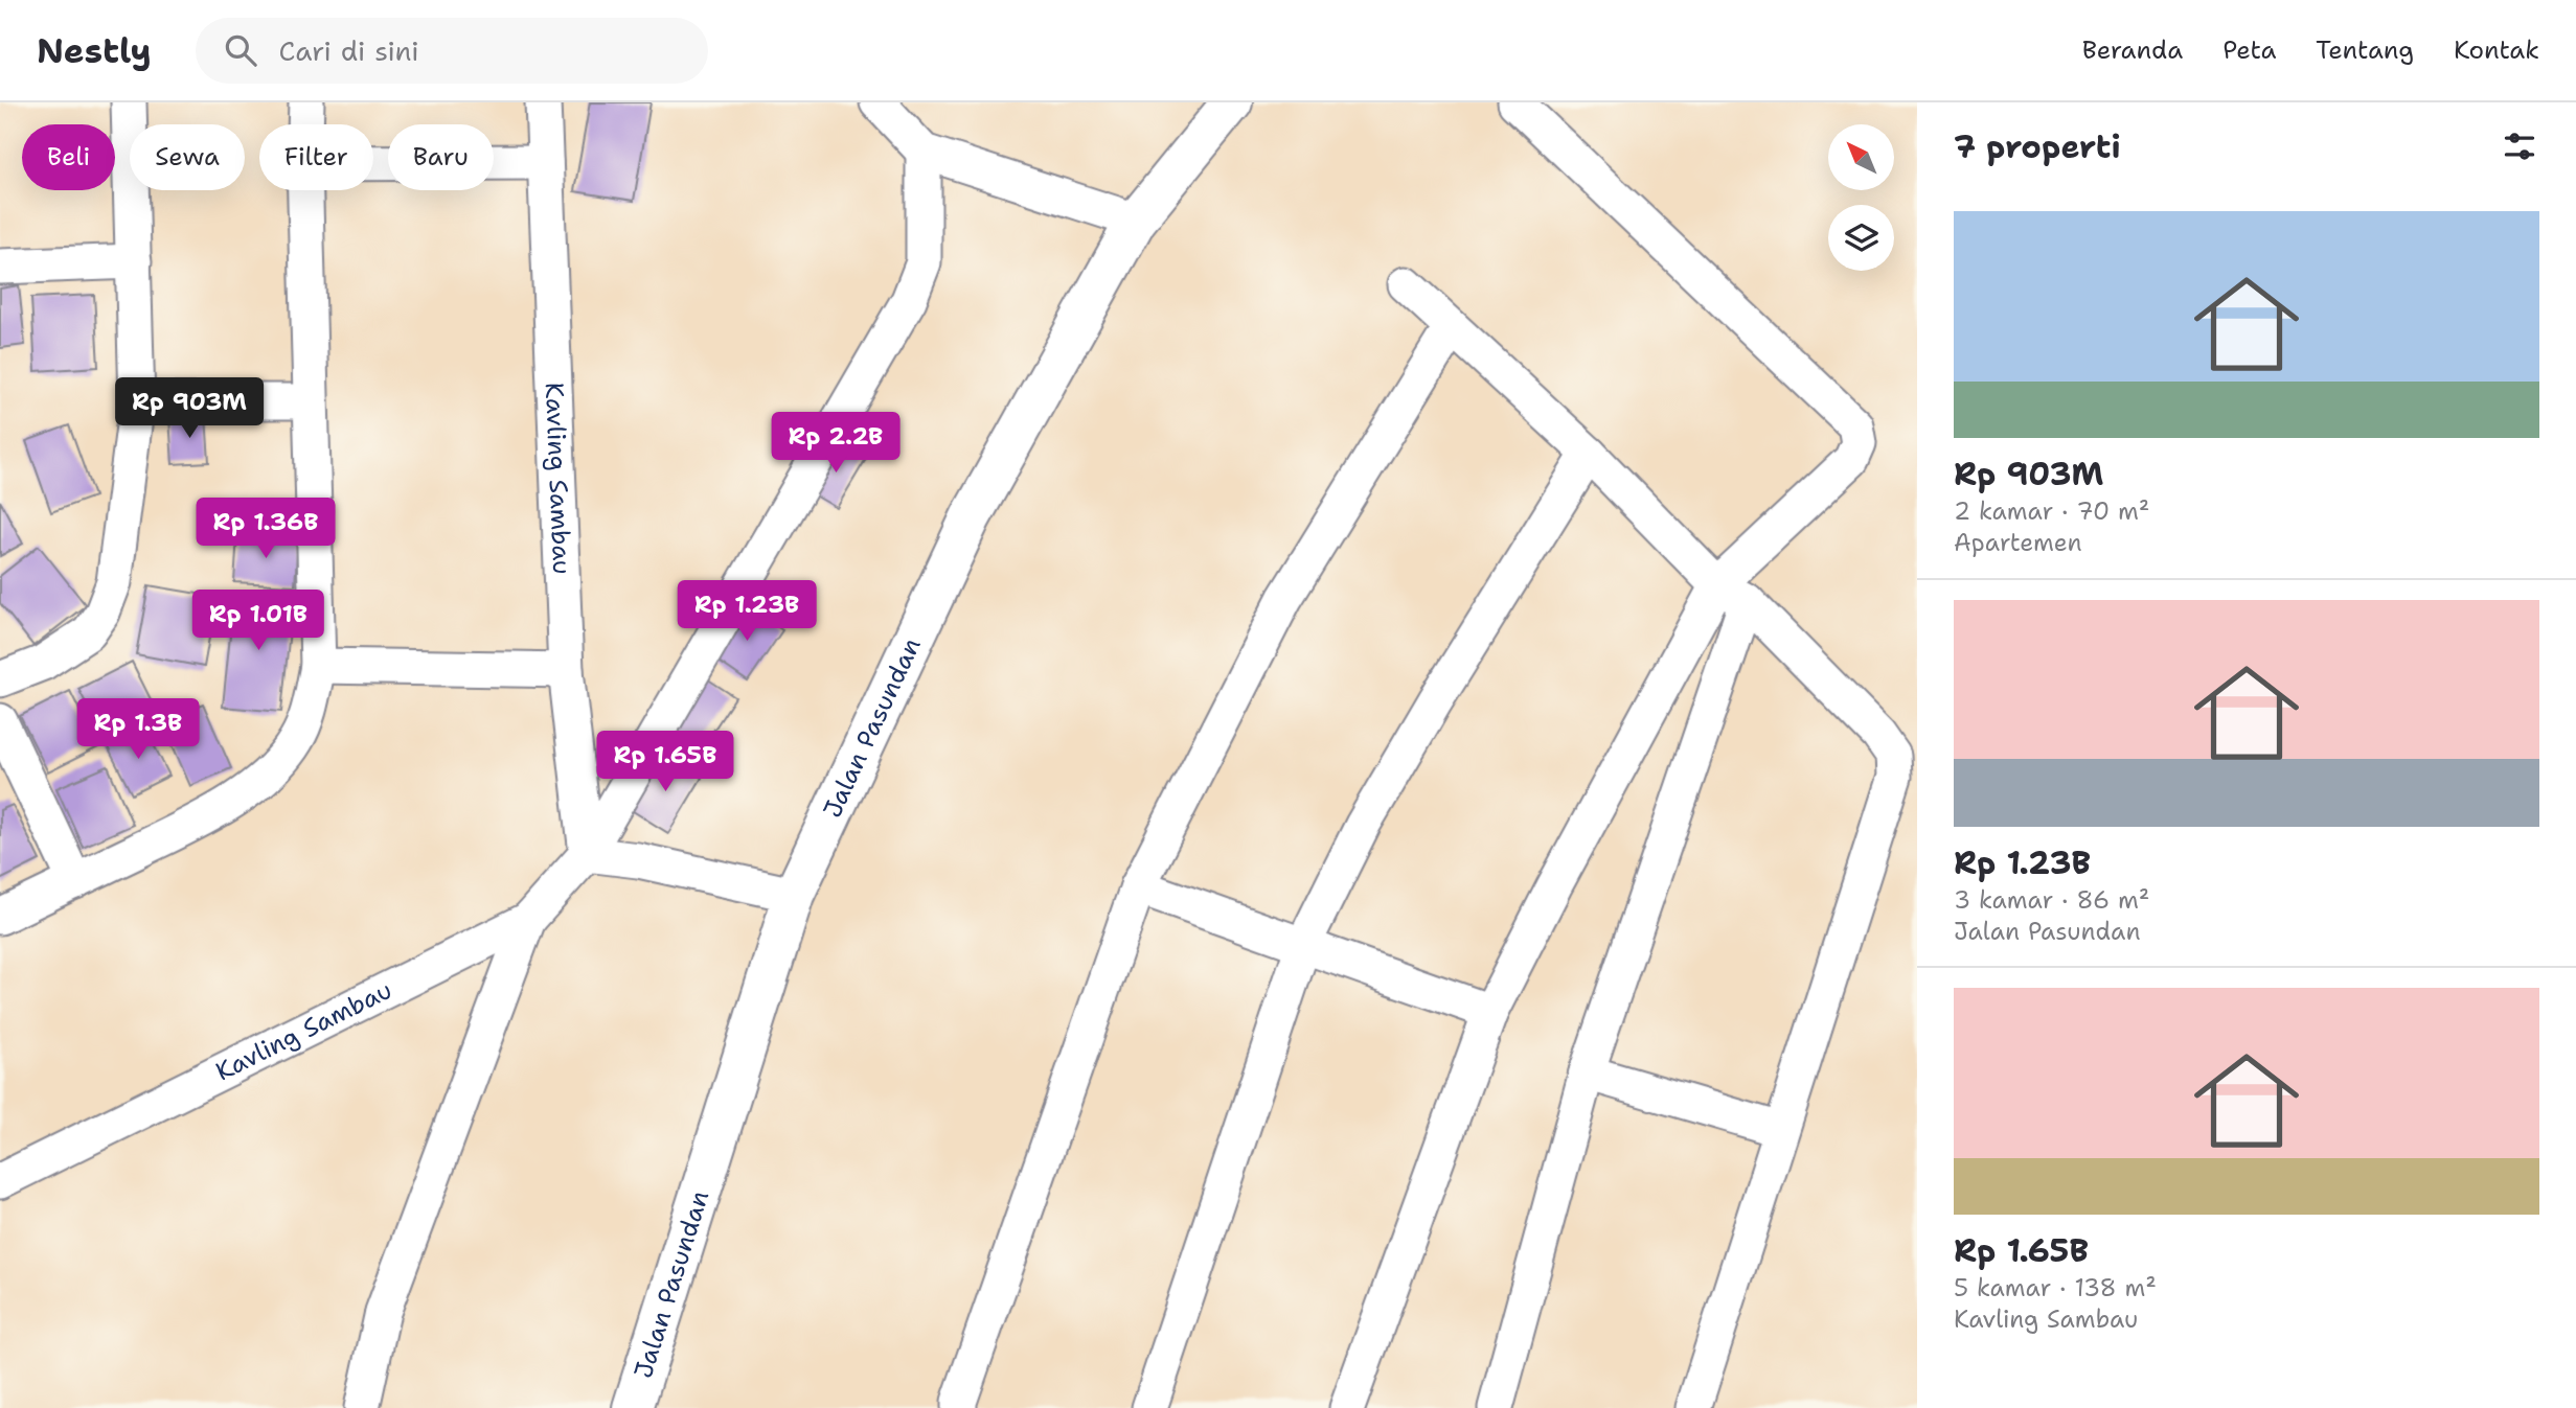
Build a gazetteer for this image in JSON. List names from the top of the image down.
{
  "streets": {
    "street": ["Kavling Sambau", "Jalan Pasundan"]
  },
  "north": "top left",
  "page": {
    "header": "Nestly",
    "search": "Cari di sini",
    "nav": [
      "Beranda",
      "Peta",
      "Tentang",
      "Kontak"
    ],
    "heading": "7 properti",
    "chip": [
      "Beli",
      "Sewa",
      "Filter",
      "Baru"
    ],
    "list": [
      {
        "name": "Rp 903M",
        "note": "2 kamar · 70 m² · Apartemen"
      },
      {
        "name": "Rp 1.23B",
        "note": "3 kamar · 86 m² · Jalan Pasundan"
      },
      {
        "name": "Rp 1.65B",
        "note": "5 kamar · 138 m² · Kavling Sambau"
      }
    ],
    "price": [
      "Rp 903M",
      "Rp 2.2B",
      "Rp 1.36B",
      "Rp 1.23B",
      "Rp 1.01B",
      "Rp 1.3B",
      "Rp 1.65B"
    ]
  }
}
